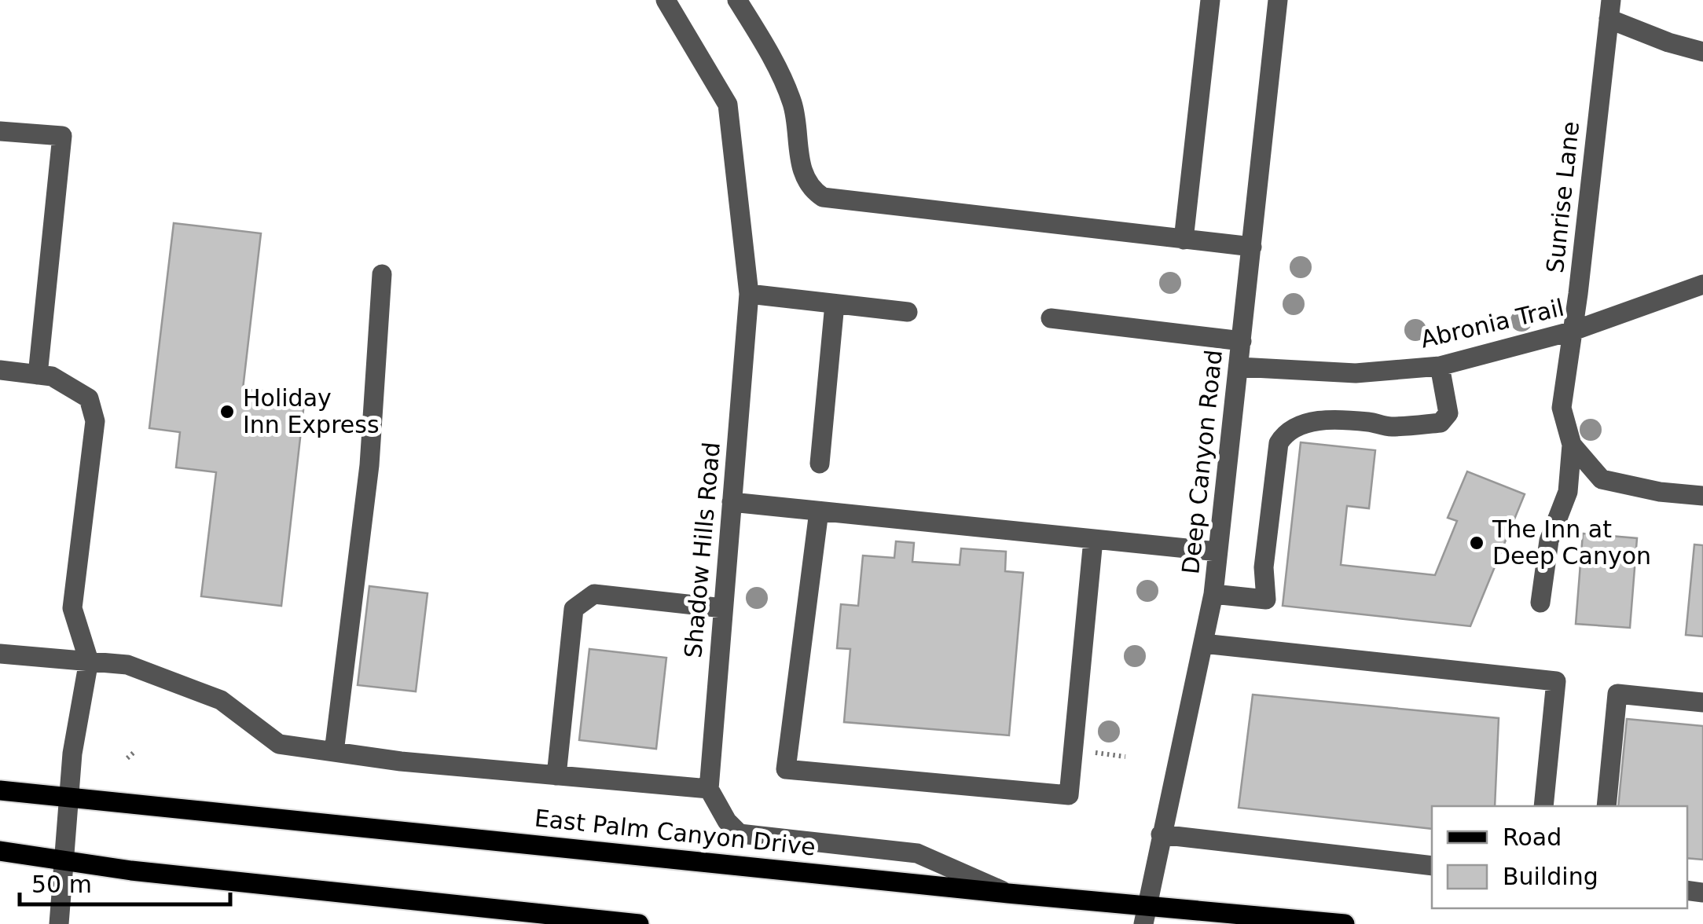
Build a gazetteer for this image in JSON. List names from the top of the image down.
{
  "streets": {
    "main road": ["East Palm Canyon Drive"],
    "street": [
      "Sunrise Lane",
      "Abronia Trail",
      "Deep Canyon Road",
      "Shadow Hills Road"
    ]
  },
  "crossings": [
    ["Sunrise Lane", "Abronia Trail"],
    ["Abronia Trail", "Deep Canyon Road"],
    ["Deep Canyon Road", "East Palm Canyon Drive"]
  ],
  "places": ["Holiday Inn Express", "The Inn at Deep Canyon"],
  "legend": ["Road", "Building"],
  "scale_bar": "50 m"
}
